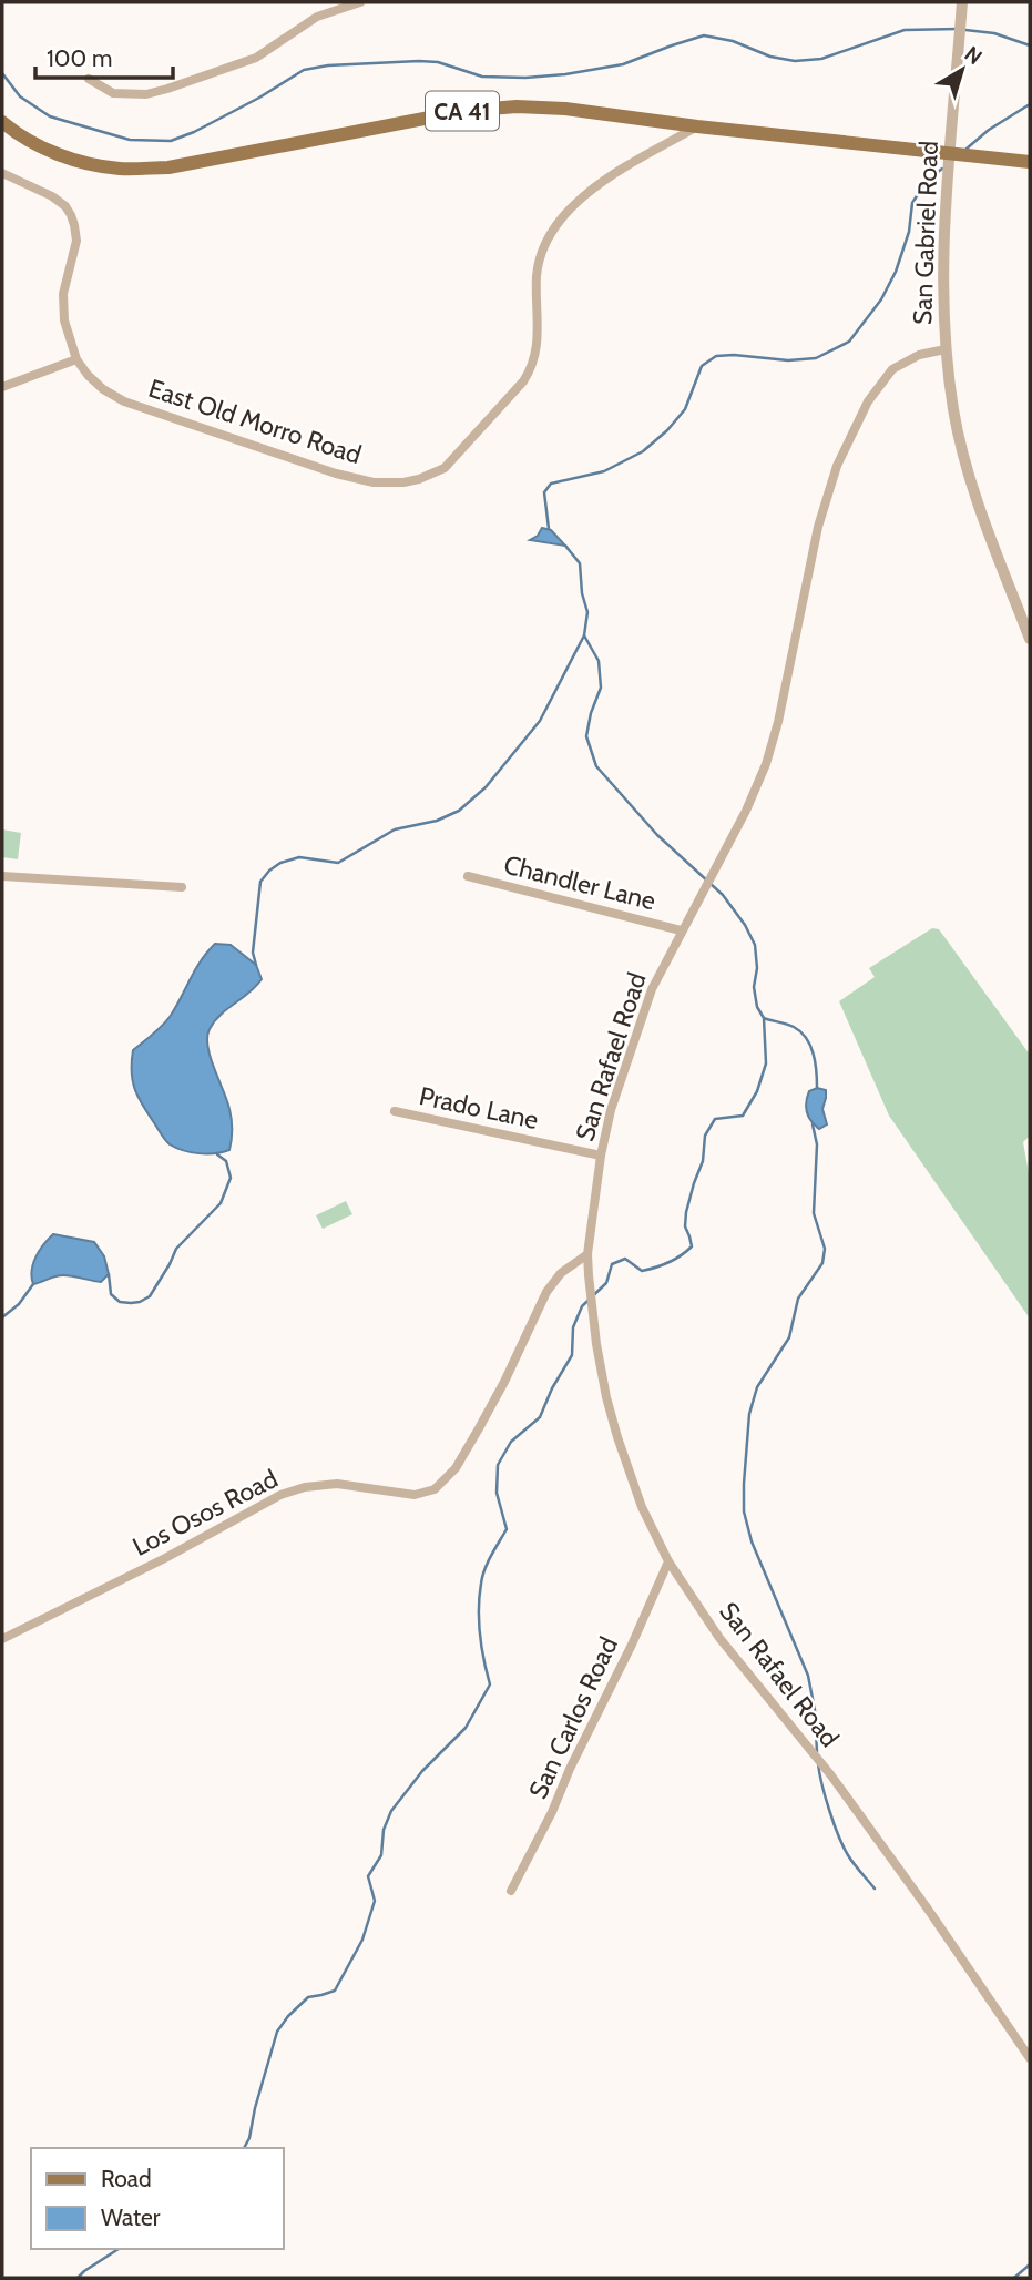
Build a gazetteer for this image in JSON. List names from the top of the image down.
{
  "streets": {
    "main road": ["CA 41"],
    "street": [
      "San Gabriel Road",
      "East Old Morro Road",
      "Chandler Lane",
      "San Rafael Road",
      "Prado Lane",
      "Los Osos Road",
      "San Carlos Road"
    ]
  },
  "crossings": [
    ["CA 41", "San Gabriel Road"],
    ["CA 41", "East Old Morro Road"],
    ["San Gabriel Road", "San Rafael Road"],
    ["Chandler Lane", "San Rafael Road"],
    ["San Rafael Road", "Prado Lane"],
    ["San Rafael Road", "Los Osos Road"],
    ["San Rafael Road", "San Carlos Road"]
  ],
  "legend": ["Road", "Water"],
  "scale_bar": "100 m",
  "north": "top right"
}
